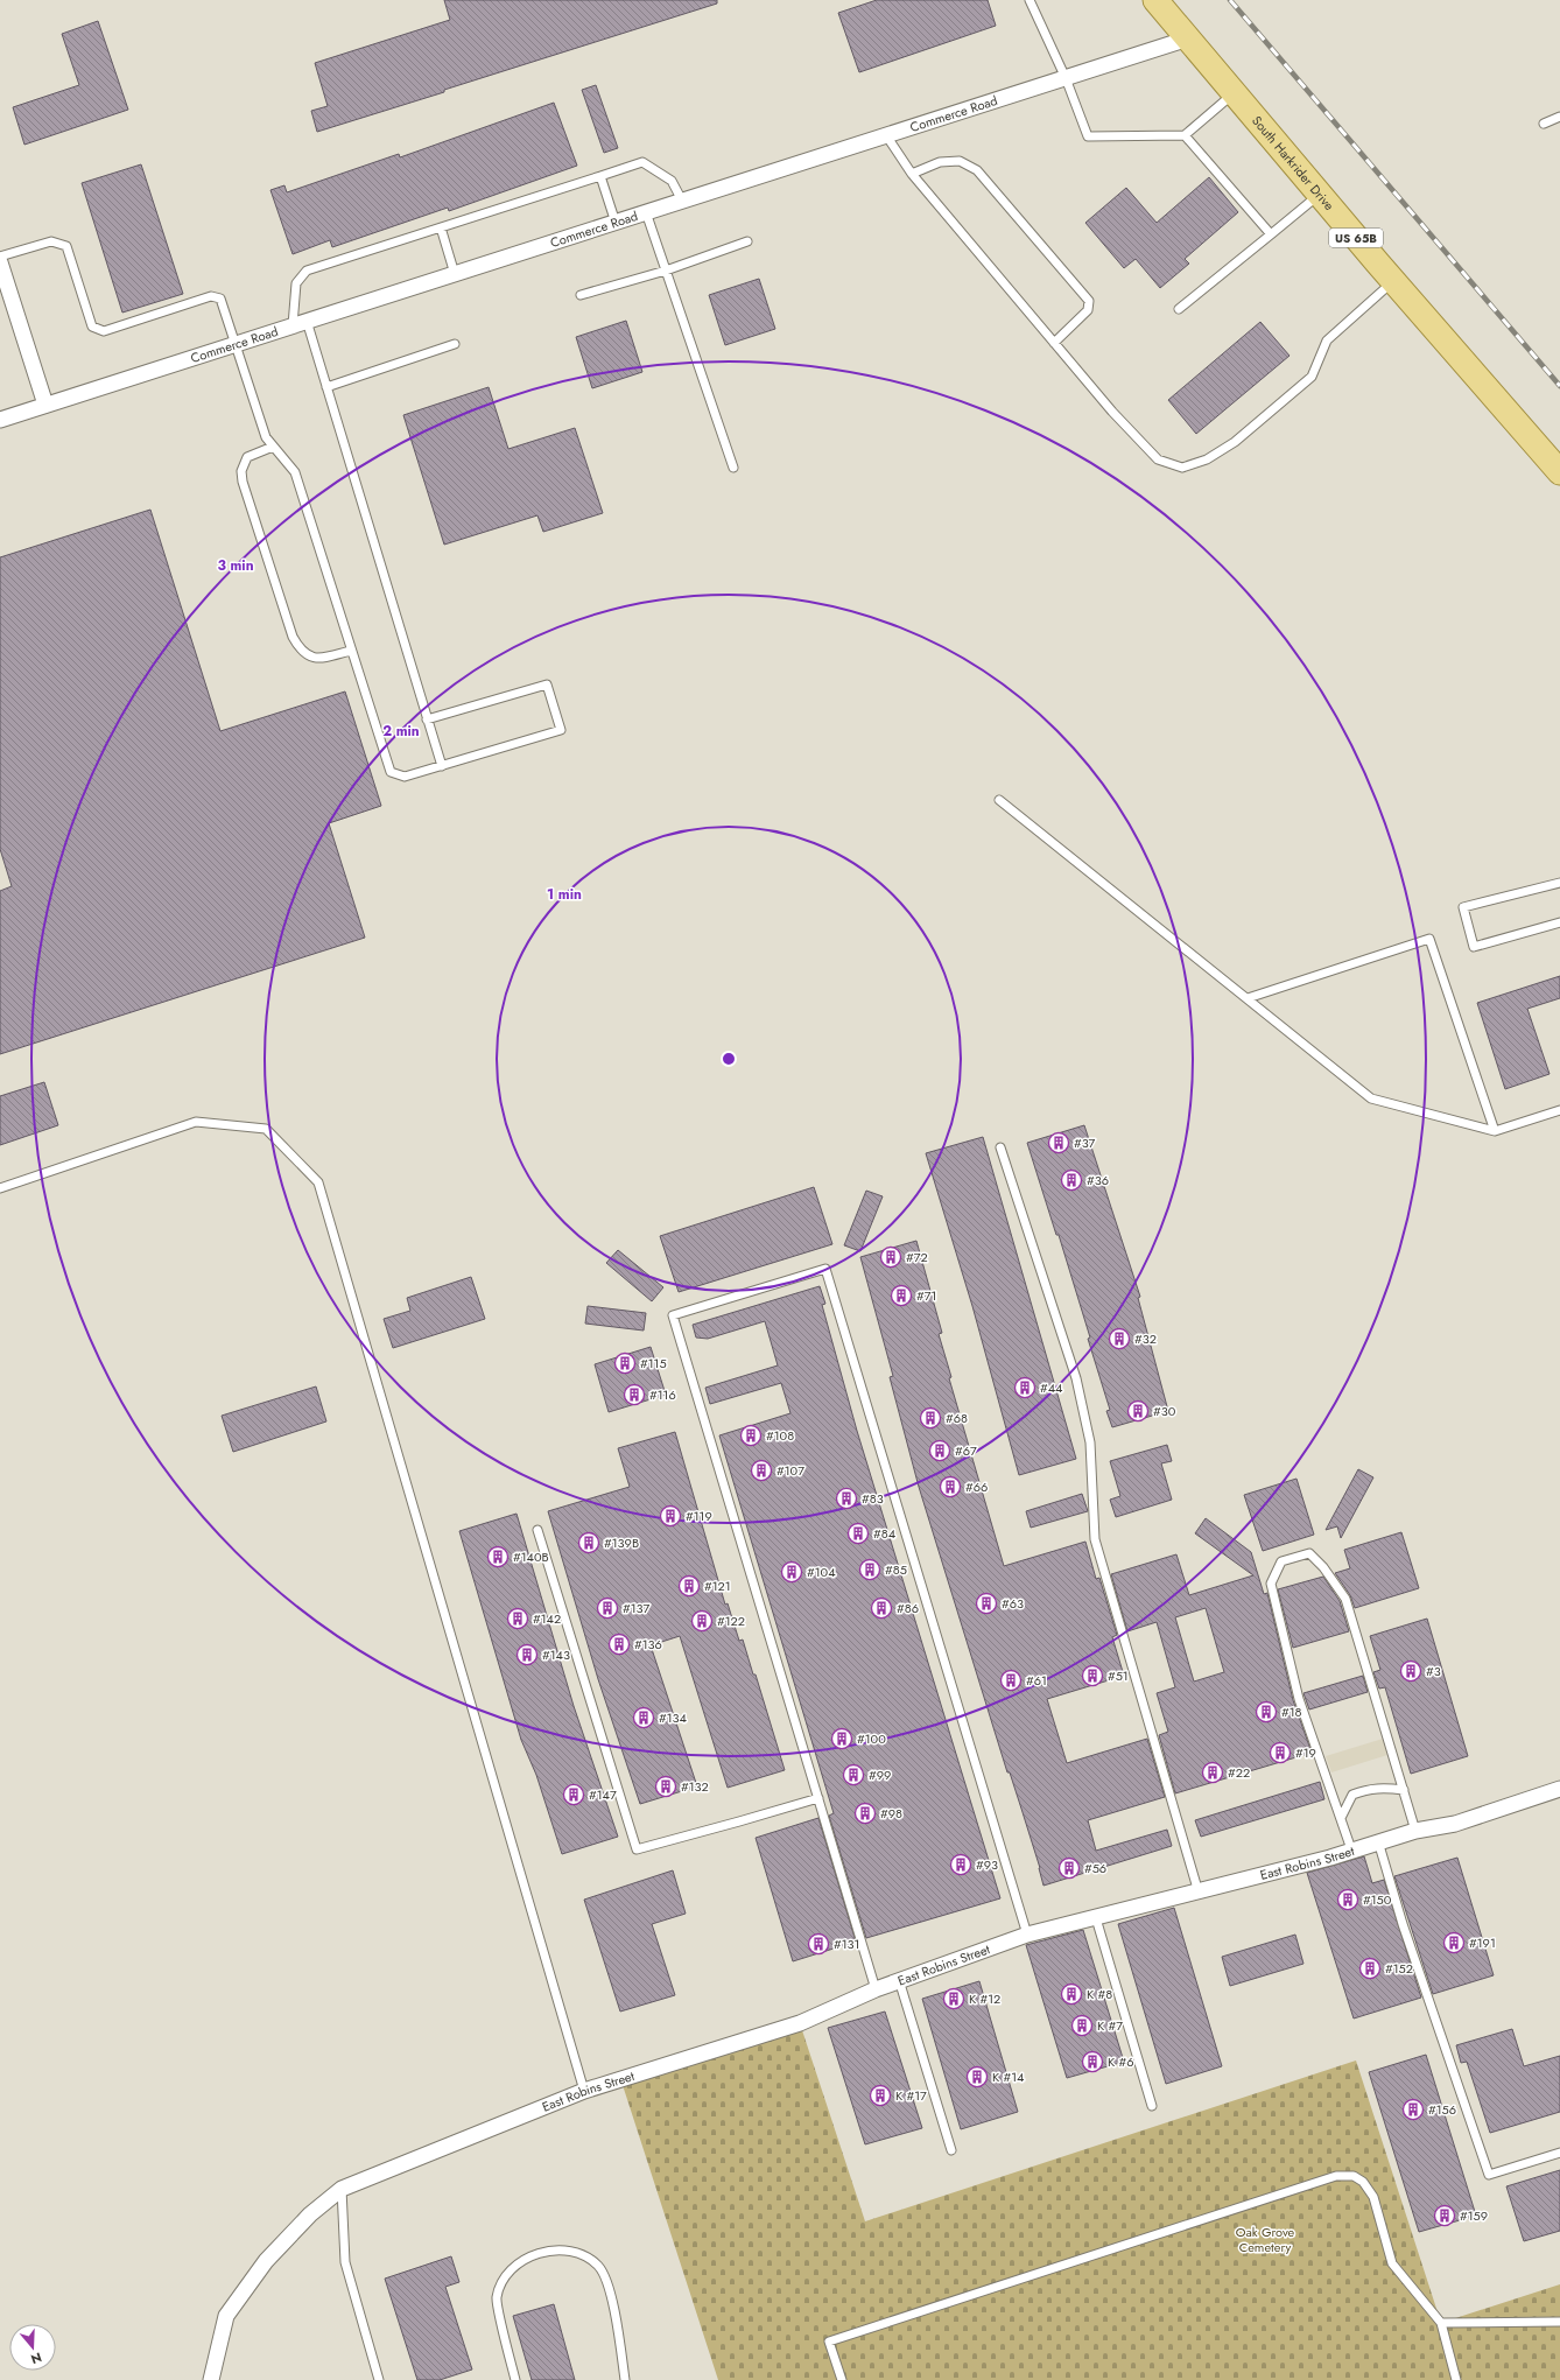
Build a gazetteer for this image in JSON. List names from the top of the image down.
{
  "streets": {
    "main road": ["South Harkrider Drive", "US 65B"],
    "street": ["Commerce Road", "East Robins Street"]
  },
  "crossings": [
    ["Commerce Road", "South Harkrider Drive"]
  ],
  "parks": ["Oak Grove Cemetery"],
  "places": {
    "building": [
      "#37",
      "#36",
      "#72",
      "#71",
      "#32",
      "#115",
      "#44",
      "#116",
      "#30",
      "#68",
      "#108",
      "#67",
      "#107",
      "#66",
      "#83",
      "#119",
      "#84",
      "#139B",
      "#140B",
      "#85",
      "#104",
      "#121",
      "#63",
      "#137",
      "#86",
      "#142",
      "#122",
      "#136",
      "#143",
      "#3",
      "#51",
      "#61",
      "#18",
      "#134",
      "#100",
      "#19",
      "#22",
      "#99",
      "#132",
      "#147",
      "#98",
      "#93",
      "#56",
      "#150",
      "#191",
      "#131",
      "#152",
      "K #8",
      "K #12",
      "K #7",
      "K #6",
      "K #14",
      "K #17",
      "#156",
      "#159"
    ]
  },
  "north": "bottom",
  "rings": ["3 min", "2 min", "1 min"]
}
